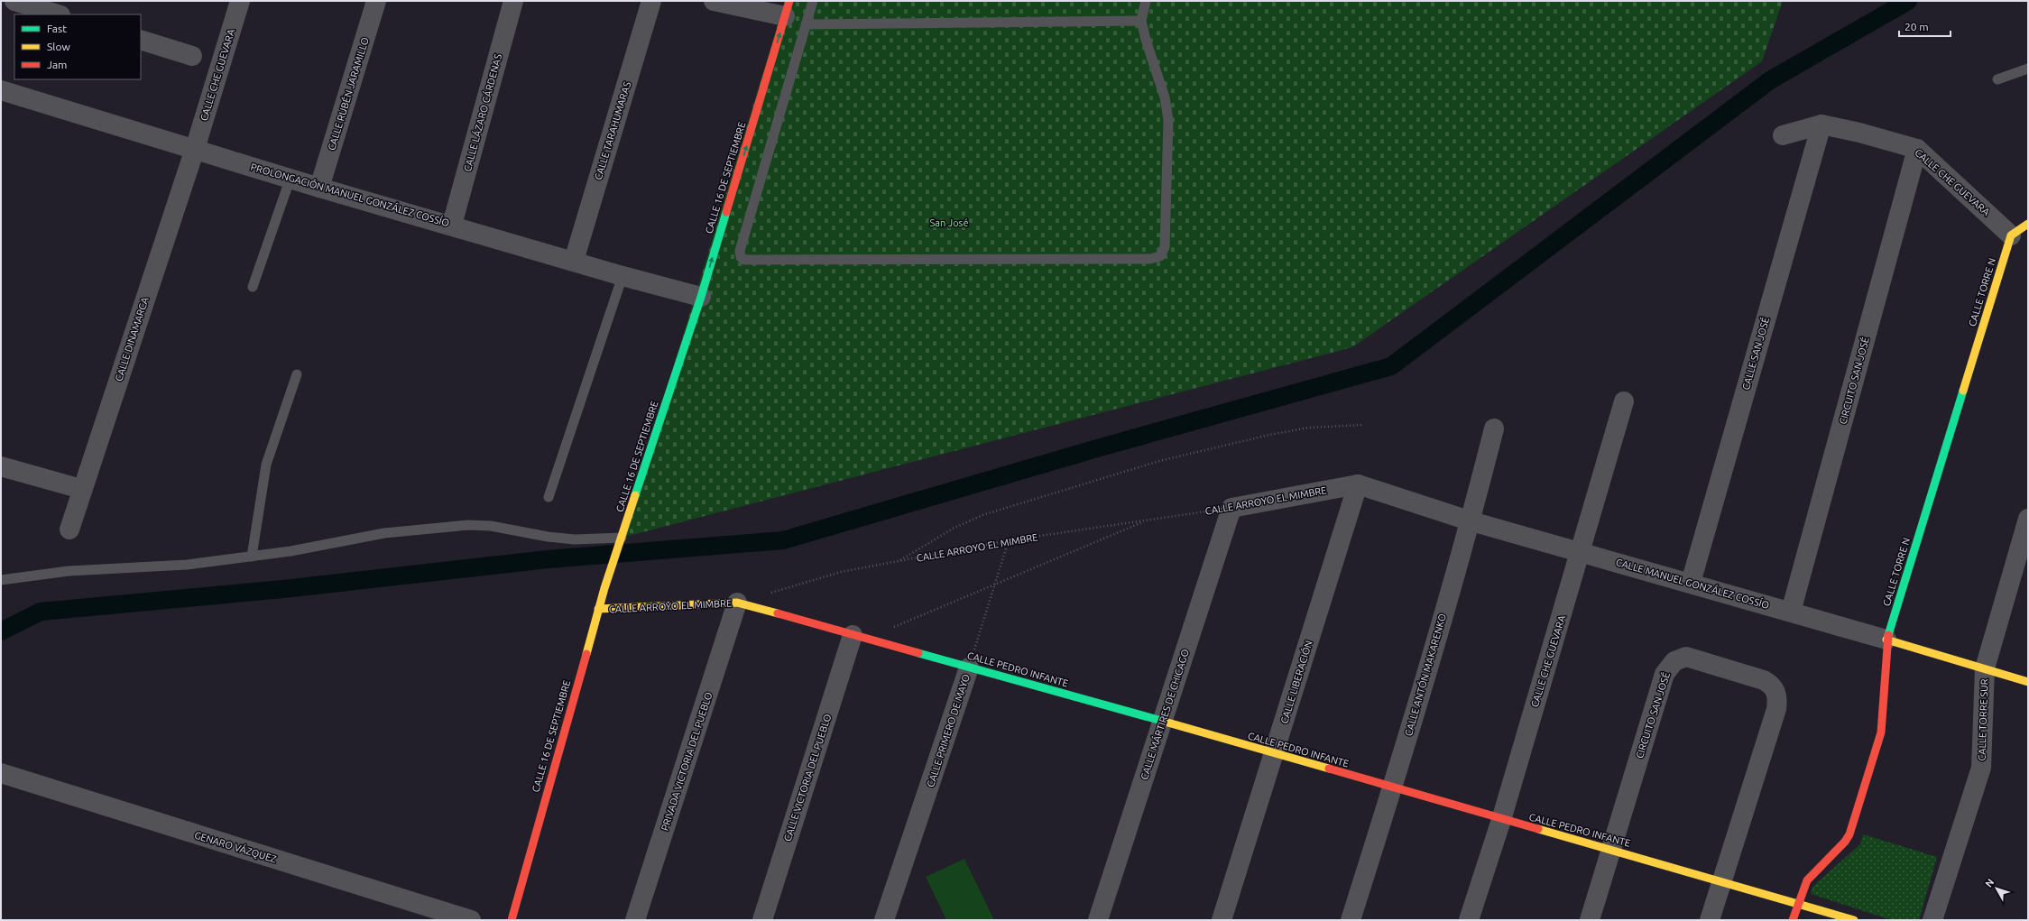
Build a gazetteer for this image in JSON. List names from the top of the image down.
{
  "streets": {
    "street": [
      "CALLE CHE GUEVARA",
      "CALLE RUBÉN JARAMILLO",
      "CALLE LÁZARO CÁRDENAS",
      "CALLE TARAHUMARAS",
      "CALLE 16 DE SEPTIEMBRE",
      "PROLONGACIÓN MANUEL GONZÁLEZ COSSÍO",
      "CALLE TORRE N",
      "CALLE DINAMARCA",
      "CALLE SAN JOSÉ",
      "CIRCUITO SAN JOSÉ",
      "CALLE ARROYO EL MIMBRE",
      "CALLE MANUEL GONZÁLEZ COSSÍO",
      "CALLE PEDRO INFANTE",
      "CALLE ANTÓN MAKARENKO",
      "CALLE LIBERACIÓN",
      "CALLE MÁRTIRES DE CHICAGO",
      "CALLE TORRE SUR",
      "CALLE PRIMERO DE MAYO",
      "PRIVADA VICTORIA DEL PUEBLO",
      "CALLE VICTORIA DEL PUEBLO",
      "GENARO VÁZQUEZ"
    ]
  },
  "crossings": [
    ["CALLE CHE GUEVARA", "PROLONGACIÓN MANUEL GONZÁLEZ COSSÍO"],
    ["CALLE CHE GUEVARA", "CALLE TORRE N"],
    ["CALLE CHE GUEVARA", "CALLE DINAMARCA"],
    ["CALLE CHE GUEVARA", "CALLE SAN JOSÉ"],
    ["CALLE CHE GUEVARA", "CIRCUITO SAN JOSÉ"],
    ["CALLE CHE GUEVARA", "CALLE MANUEL GONZÁLEZ COSSÍO"],
    ["CALLE CHE GUEVARA", "CALLE PEDRO INFANTE"],
    ["CALLE RUBÉN JARAMILLO", "PROLONGACIÓN MANUEL GONZÁLEZ COSSÍO"],
    ["CALLE LÁZARO CÁRDENAS", "PROLONGACIÓN MANUEL GONZÁLEZ COSSÍO"],
    ["CALLE TARAHUMARAS", "PROLONGACIÓN MANUEL GONZÁLEZ COSSÍO"],
    ["CALLE 16 DE SEPTIEMBRE", "PROLONGACIÓN MANUEL GONZÁLEZ COSSÍO"],
    ["CALLE 16 DE SEPTIEMBRE", "CALLE ARROYO EL MIMBRE"],
    ["PROLONGACIÓN MANUEL GONZÁLEZ COSSÍO", "CALLE DINAMARCA"],
    ["CALLE TORRE N", "CALLE MANUEL GONZÁLEZ COSSÍO"],
    ["CALLE TORRE N", "CALLE PEDRO INFANTE"],
    ["CALLE SAN JOSÉ", "CALLE MANUEL GONZÁLEZ COSSÍO"],
    ["CIRCUITO SAN JOSÉ", "CALLE MANUEL GONZÁLEZ COSSÍO"],
    ["CIRCUITO SAN JOSÉ", "CALLE PEDRO INFANTE"],
    ["CALLE ARROYO EL MIMBRE", "CALLE MANUEL GONZÁLEZ COSSÍO"],
    ["CALLE ARROYO EL MIMBRE", "CALLE PEDRO INFANTE"],
    ["CALLE ARROYO EL MIMBRE", "CALLE LIBERACIÓN"],
    ["CALLE ARROYO EL MIMBRE", "CALLE MÁRTIRES DE CHICAGO"],
    ["CALLE ARROYO EL MIMBRE", "CALLE PRIMERO DE MAYO"],
    ["CALLE ARROYO EL MIMBRE", "PRIVADA VICTORIA DEL PUEBLO"],
    ["CALLE MANUEL GONZÁLEZ COSSÍO", "CALLE ANTÓN MAKARENKO"],
    ["CALLE MANUEL GONZÁLEZ COSSÍO", "CALLE LIBERACIÓN"],
    ["CALLE MANUEL GONZÁLEZ COSSÍO", "CALLE TORRE SUR"],
    ["CALLE PEDRO INFANTE", "CALLE ANTÓN MAKARENKO"],
    ["CALLE PEDRO INFANTE", "CALLE LIBERACIÓN"],
    ["CALLE PEDRO INFANTE", "CALLE MÁRTIRES DE CHICAGO"],
    ["CALLE PEDRO INFANTE", "CALLE PRIMERO DE MAYO"],
    ["CALLE PEDRO INFANTE", "PRIVADA VICTORIA DEL PUEBLO"],
    ["CALLE PEDRO INFANTE", "CALLE VICTORIA DEL PUEBLO"]
  ],
  "parks": ["San José"],
  "legend": ["Fast", "Slow", "Jam"],
  "scale_bar": "20 m",
  "north": "top left"
}
